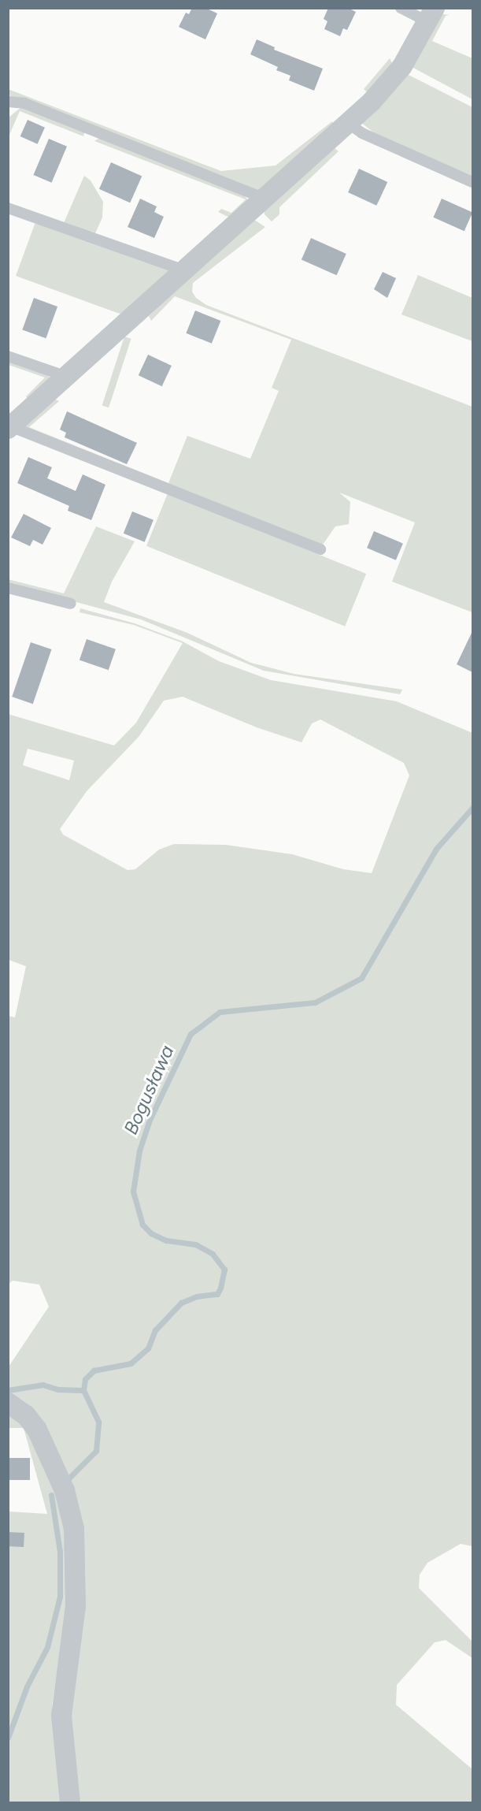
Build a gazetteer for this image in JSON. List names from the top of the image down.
{
  "water": ["Bogusława"]
}
